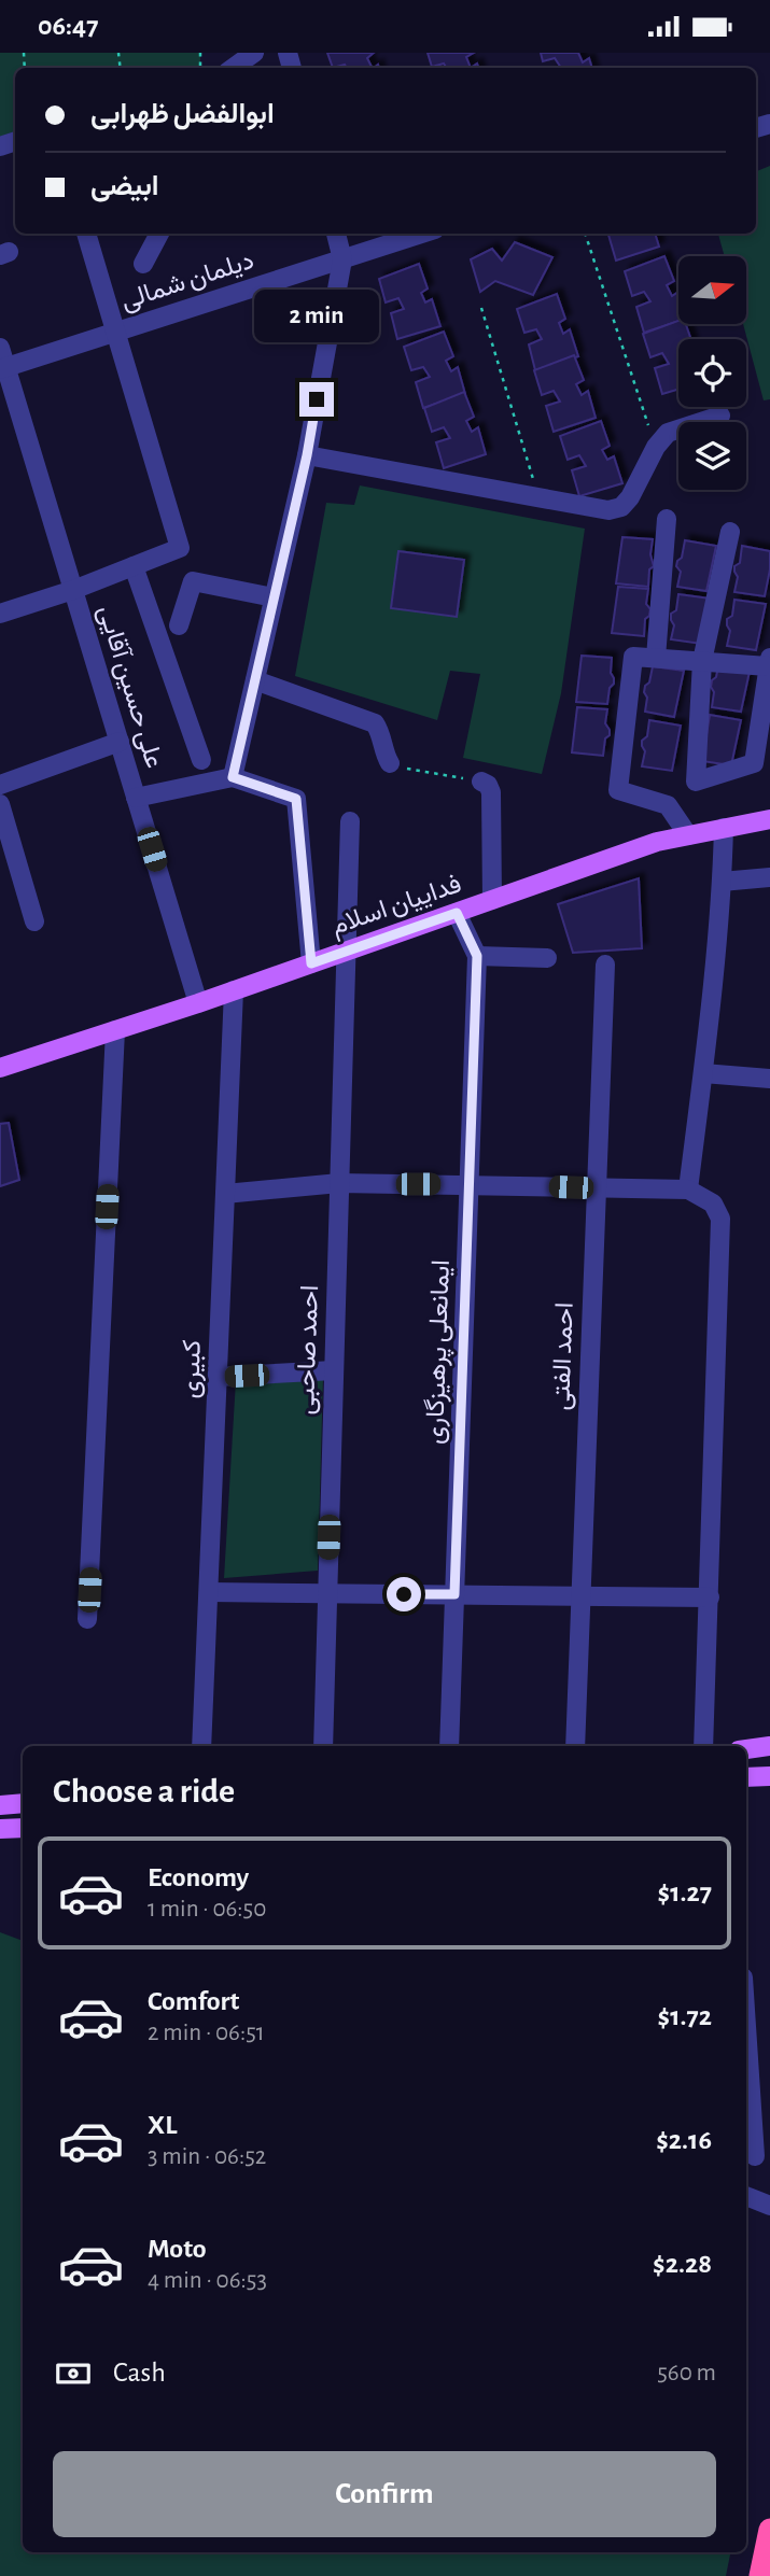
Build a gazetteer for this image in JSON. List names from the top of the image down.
{
  "streets": {
    "main road": ["فداییان اسلام"],
    "street": [
      "دیلمان شمالی",
      "علی حسین آقایی",
      "احمد صاحبی",
      "ایمانعلی پرهیزگاری",
      "احمد الفتی",
      "کبیری"
    ]
  },
  "crossings": [
    ["دیلمان شمالی", "علی حسین آقایی"],
    ["علی حسین آقایی", "فداییان اسلام"],
    ["فداییان اسلام", "احمد صاحبی"],
    ["فداییان اسلام", "کبیری"]
  ],
  "north": "right",
  "page": {
    "status": "06:47",
    "banner": ["ابوالفضل ظهرابی", "ابیضی"],
    "bubble": "2 min",
    "heading": "Choose a ride",
    "list": [
      {
        "name": "Economy",
        "note": "1 min · 06:50",
        "value": "$1.27"
      },
      {
        "name": "Comfort",
        "note": "2 min · 06:51",
        "value": "$1.72"
      },
      {
        "name": "XL",
        "note": "3 min · 06:52",
        "value": "$2.16"
      },
      {
        "name": "Moto",
        "note": "4 min · 06:53",
        "value": "$2.28"
      }
    ],
    "pay": ["Cash", "560 m"],
    "buttons": "Confirm"
  }
}
